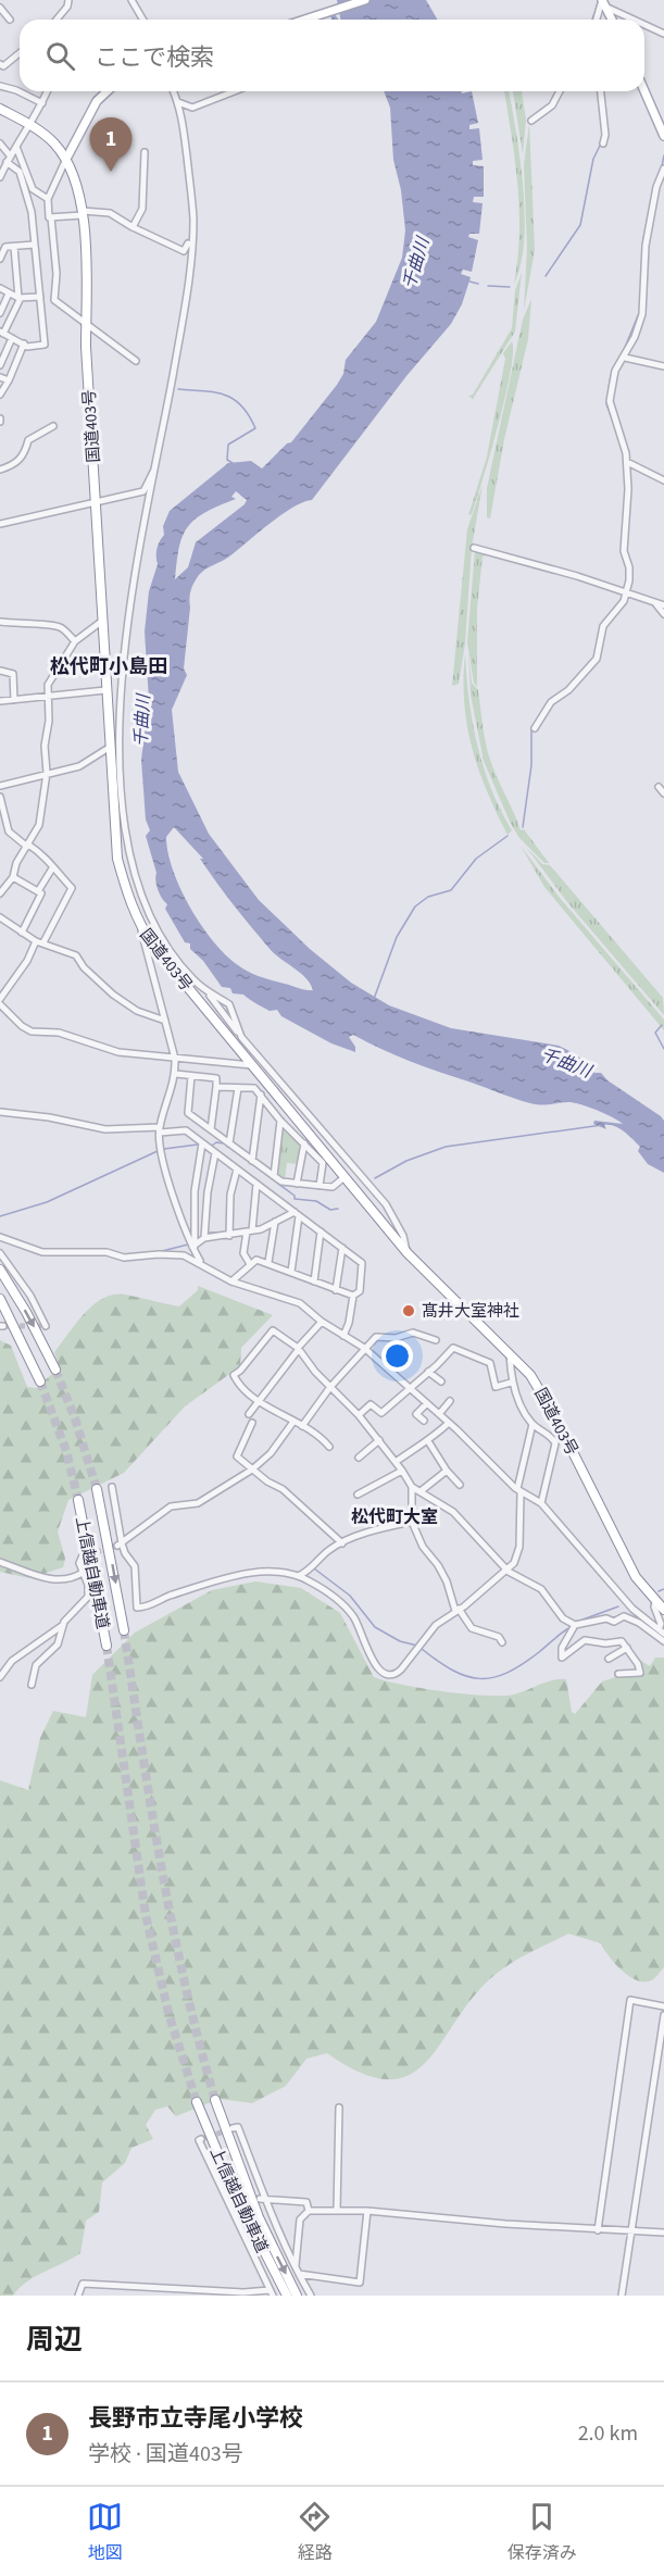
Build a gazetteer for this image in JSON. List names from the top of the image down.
{
  "streets": {
    "highway": ["国道403号", "上信越自動車道"]
  },
  "districts": ["松代町小島田", "松代町大室"],
  "water": ["千曲川"],
  "places": ["髙井大室神社"],
  "page": {
    "search": "ここで検索",
    "pins": "1",
    "heading": "周辺",
    "list": [
      {
        "mark": "1",
        "name": "長野市立寺尾小学校",
        "note": "学校 · 国道403号",
        "value": "2.0 km"
      }
    ],
    "nav": ["地図", "経路", "保存済み"]
  }
}
